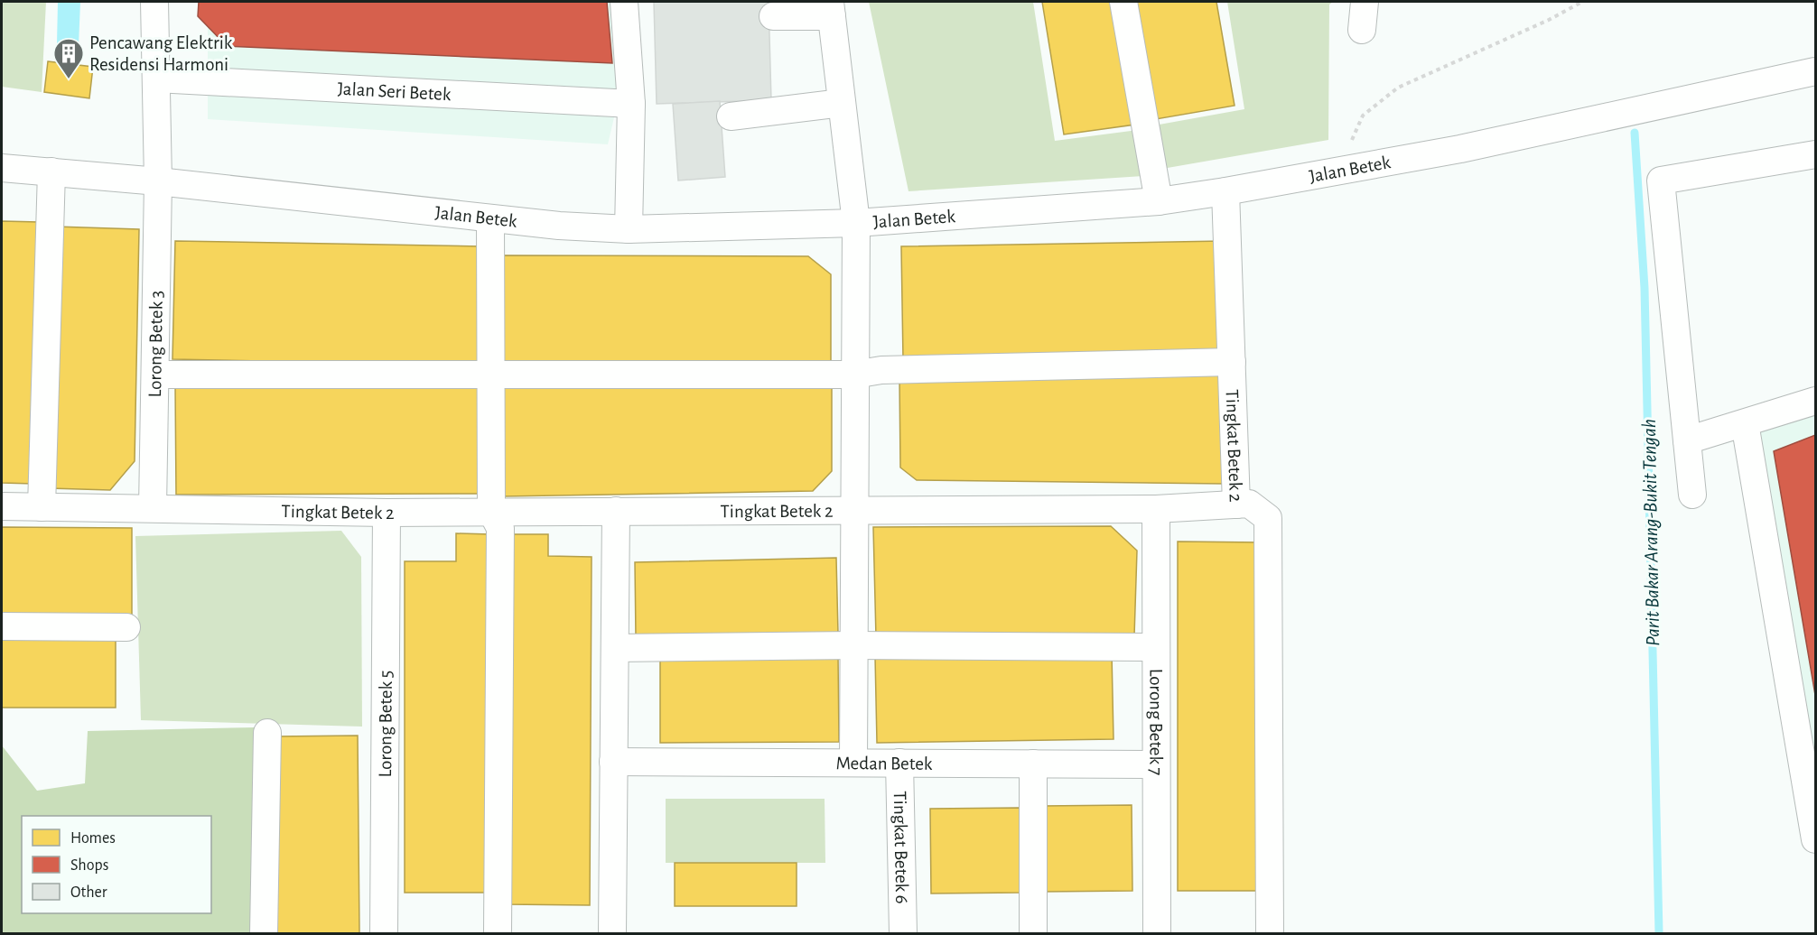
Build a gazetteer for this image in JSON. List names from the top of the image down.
{
  "streets": {
    "street": [
      "Jalan Seri Betek",
      "Jalan Betek",
      "Lorong Betek 3",
      "Tingkat Betek 2",
      "Lorong Betek 7",
      "Lorong Betek 5",
      "Medan Betek",
      "Tingkat Betek 6"
    ]
  },
  "crossings": [
    ["Jalan Seri Betek", "Lorong Betek 3"],
    ["Jalan Betek", "Lorong Betek 3"],
    ["Jalan Betek", "Tingkat Betek 2"],
    ["Lorong Betek 3", "Tingkat Betek 2"],
    ["Tingkat Betek 2", "Lorong Betek 7"],
    ["Tingkat Betek 2", "Lorong Betek 5"],
    ["Lorong Betek 7", "Medan Betek"],
    ["Medan Betek", "Tingkat Betek 6"]
  ],
  "water": ["Parit Bakar Arang-Bukit Tengah"],
  "places": {
    "building": ["Pencawang Elektrik Residensi Harmoni"]
  },
  "legend": ["Homes", "Shops", "Other"]
}
